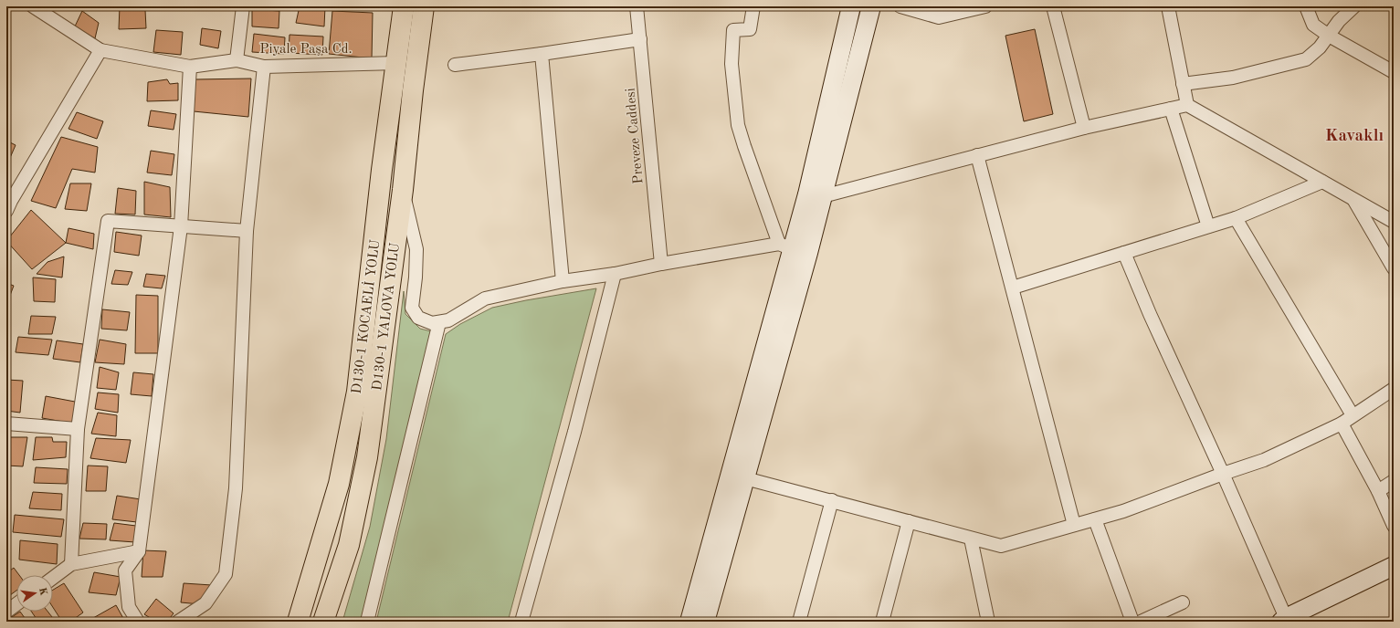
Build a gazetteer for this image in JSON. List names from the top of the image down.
{
  "streets": {
    "highway": ["D130-1 KOCAELİ YOLU", "D130-1 YALOVA YOLU"],
    "street": ["Piyale Paşa Cd.", "Preveze Caddesi"]
  },
  "crossings": [
    ["Piyale Paşa Cd.", "D130-1 KOCAELİ YOLU"]
  ],
  "districts": ["Kavaklı"],
  "north": "right"
}
